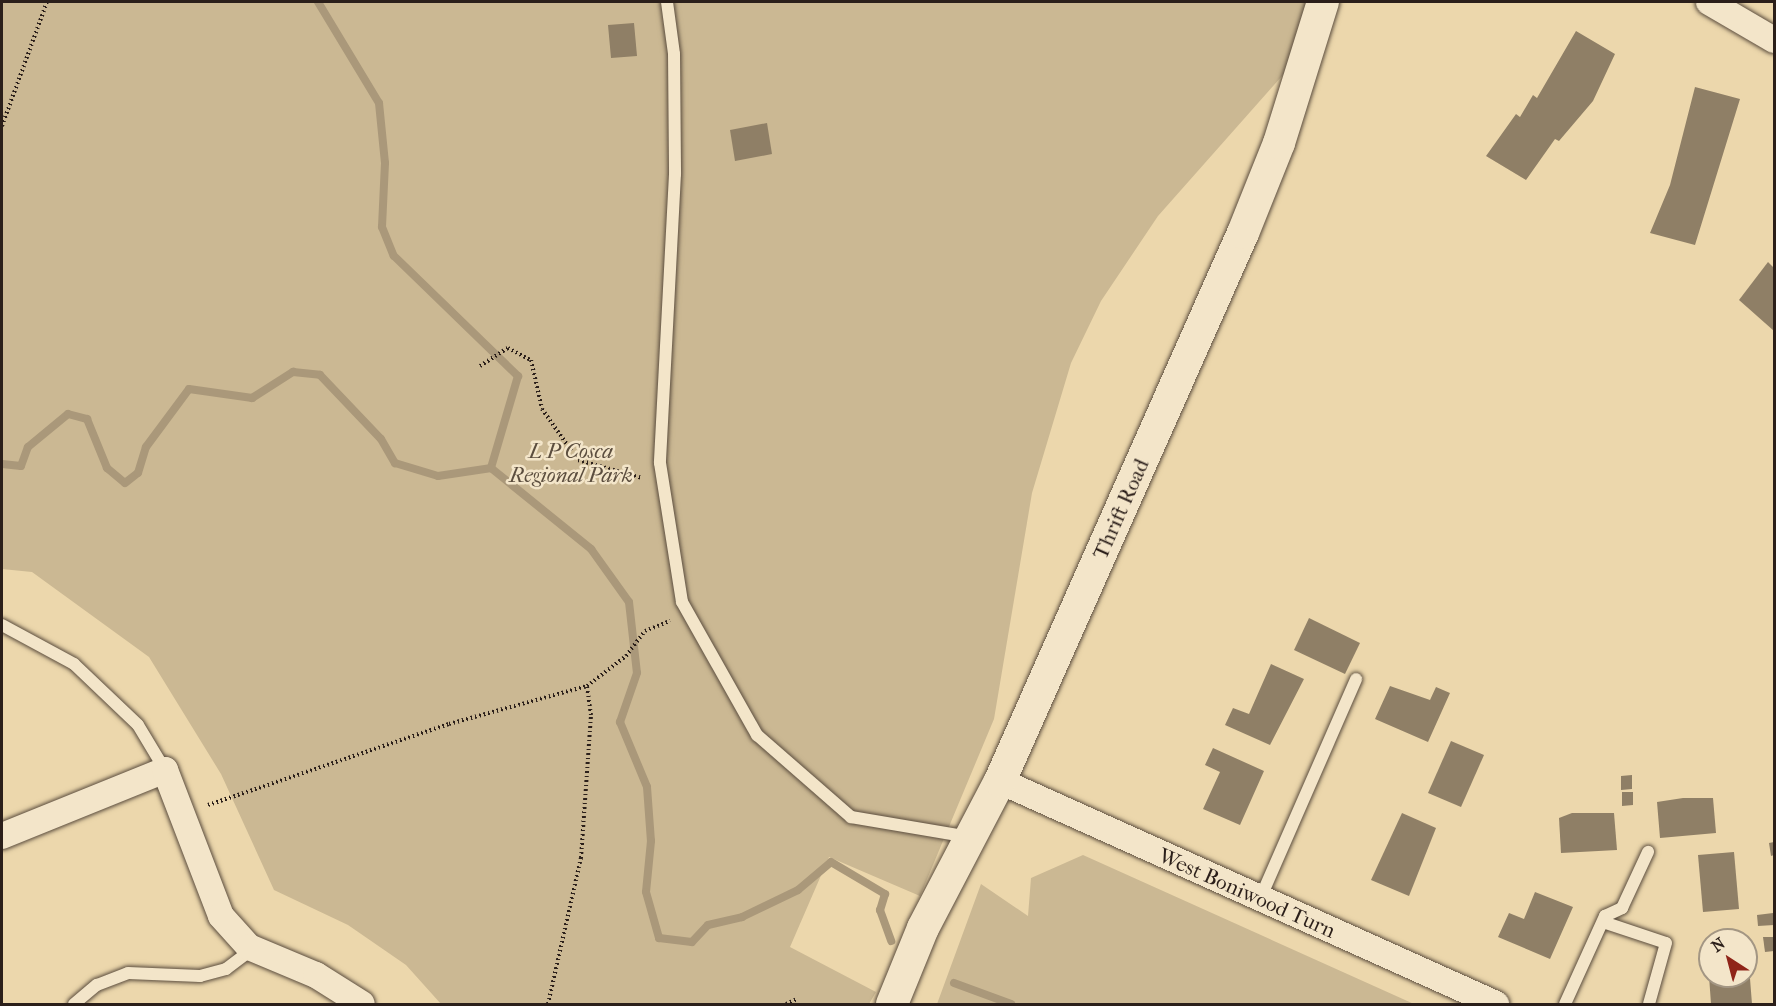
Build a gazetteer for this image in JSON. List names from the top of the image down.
{
  "streets": {
    "street": ["Thrift Road", "West Boniwood Turn"]
  },
  "crossings": [
    ["Thrift Road", "West Boniwood Turn"]
  ],
  "parks": ["L P Cosca Regional Park"],
  "north": "top left"
}
